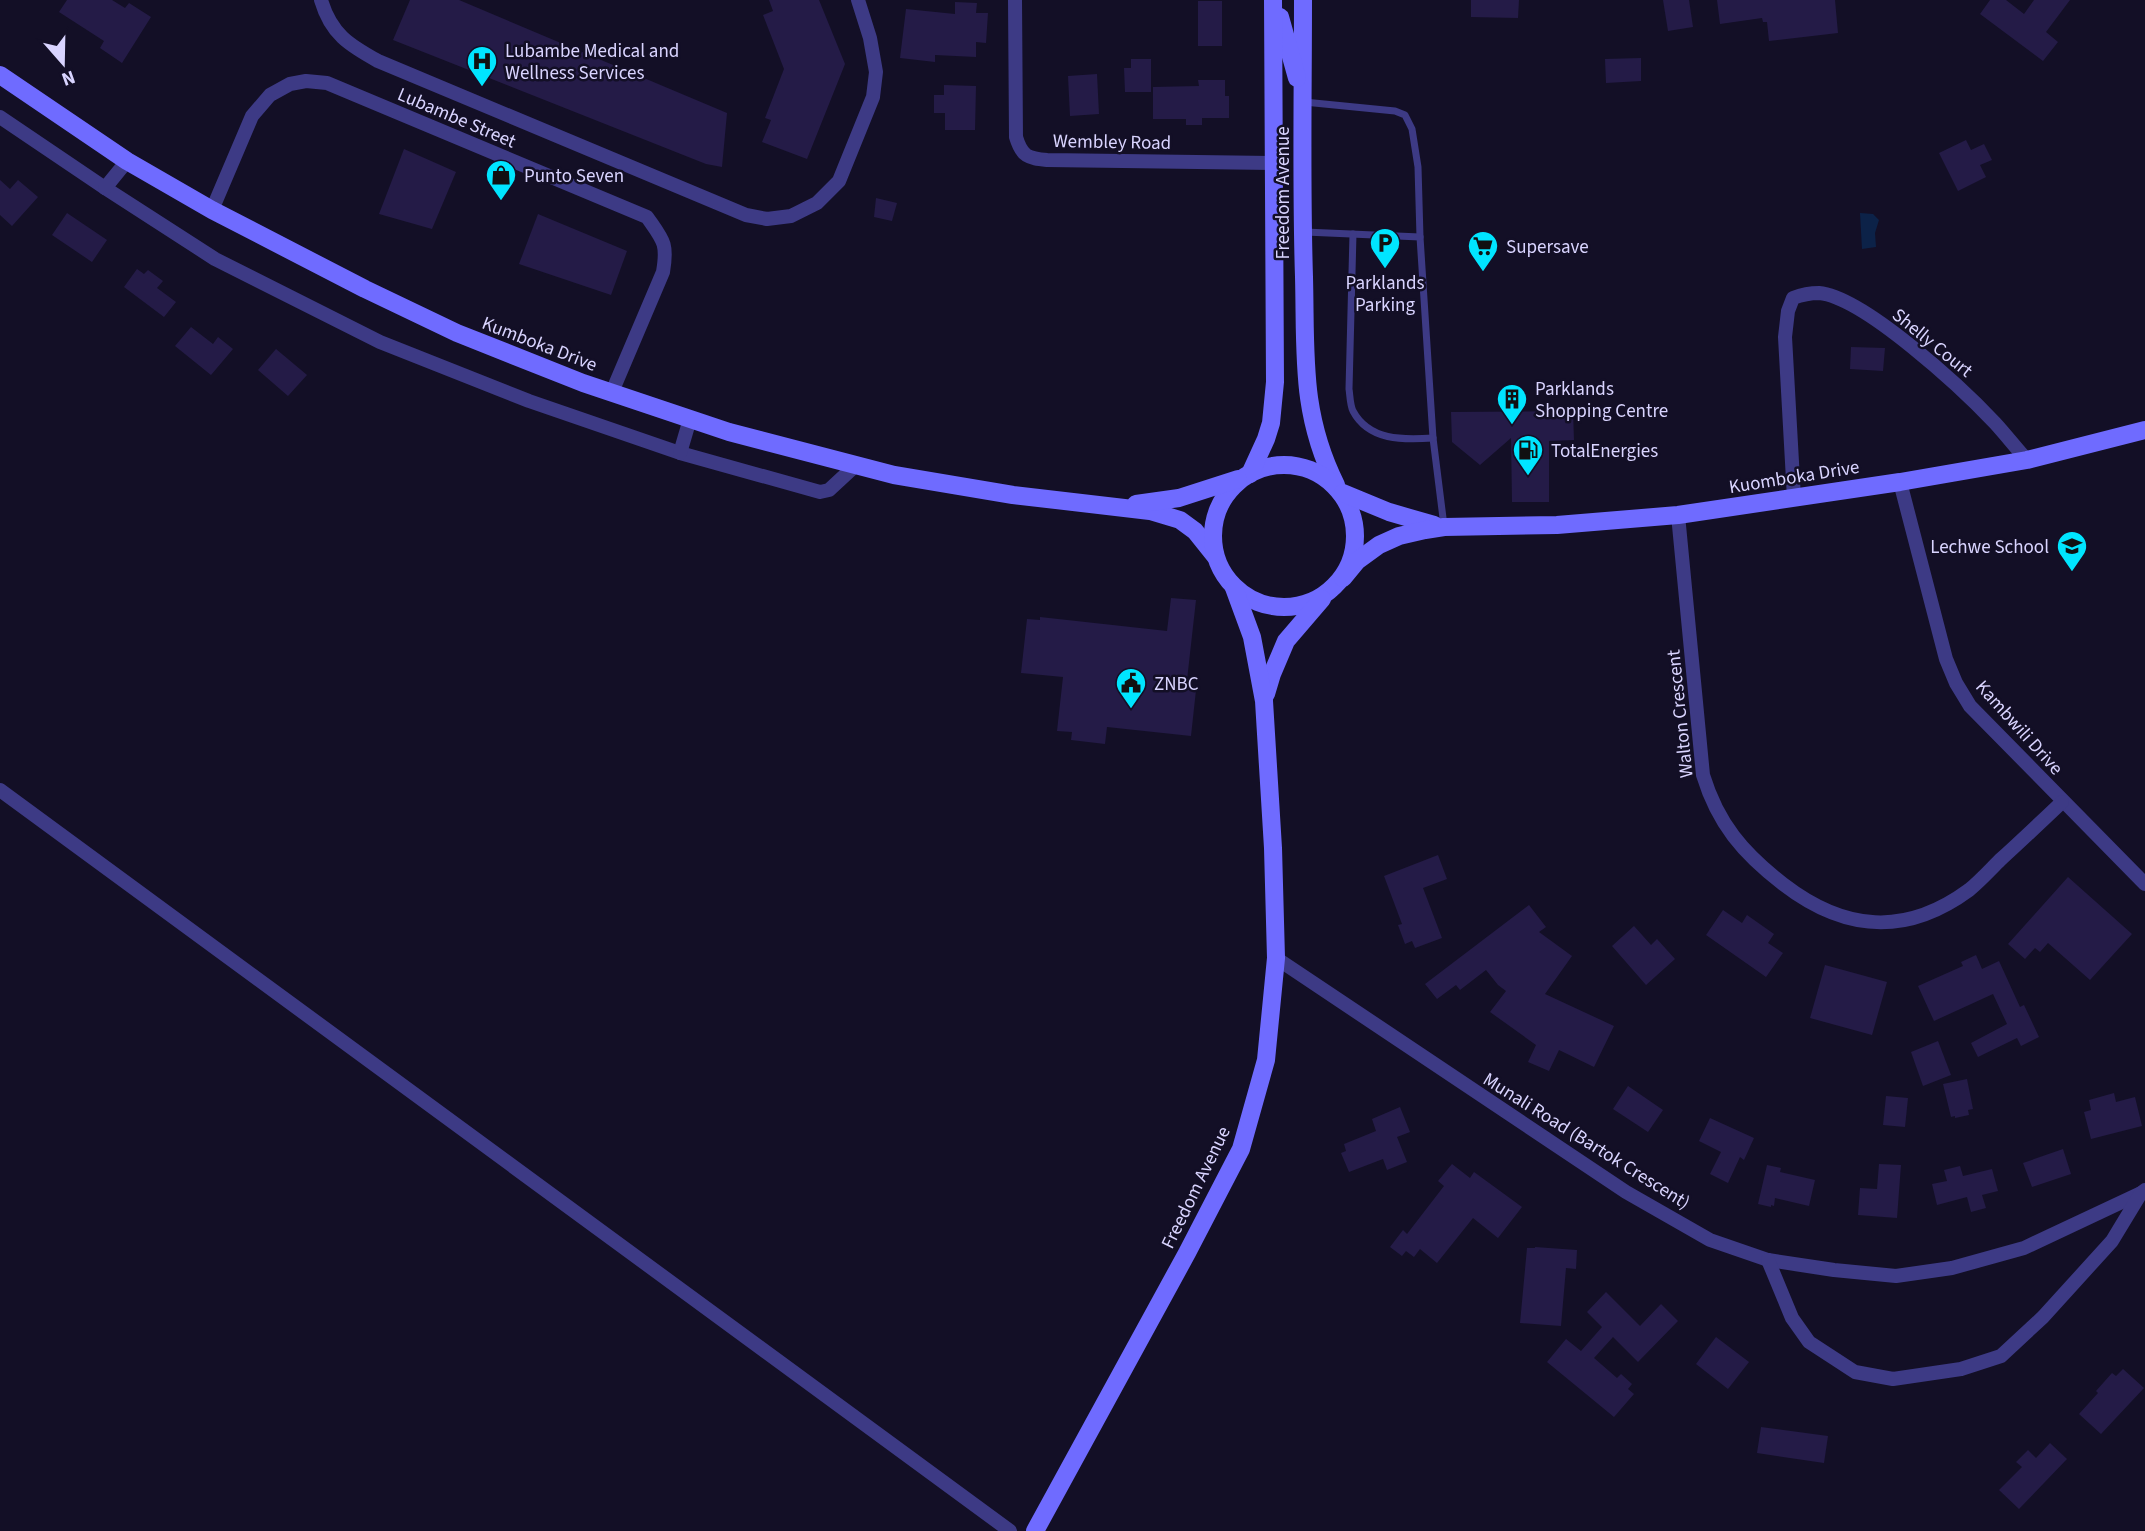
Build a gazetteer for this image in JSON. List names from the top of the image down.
{
  "streets": {
    "main road": ["Freedom Avenue", "Kumboka Drive", "Kuomboka Drive"],
    "street": [
      "Lubambe Street",
      "Wembley Road",
      "Shelly Court",
      "Walton Crescent",
      "Kambwili Drive",
      "Munali Road (Bartok Crescent)"
    ]
  },
  "crossings": [
    ["Lubambe Street", "Kumboka Drive"],
    ["Wembley Road", "Freedom Avenue"],
    ["Freedom Avenue", "Kumboka Drive"],
    ["Freedom Avenue", "Munali Road (Bartok Crescent)"],
    ["Shelly Court", "Kuomboka Drive"],
    ["Kuomboka Drive", "Walton Crescent"],
    ["Kuomboka Drive", "Kambwili Drive"],
    ["Walton Crescent", "Kambwili Drive"]
  ],
  "places": {
    "hospital": ["Lubambe Medical and Wellness Services"],
    "shop": ["Punto Seven"],
    "parking": ["Parklands Parking"],
    "supermarket": ["Supersave"],
    "building": ["Parklands Shopping Centre"],
    "fuel station": ["TotalEnergies"],
    "school or university": ["Lechwe School"],
    "public building": ["ZNBC"]
  },
  "north": "bottom"
}
